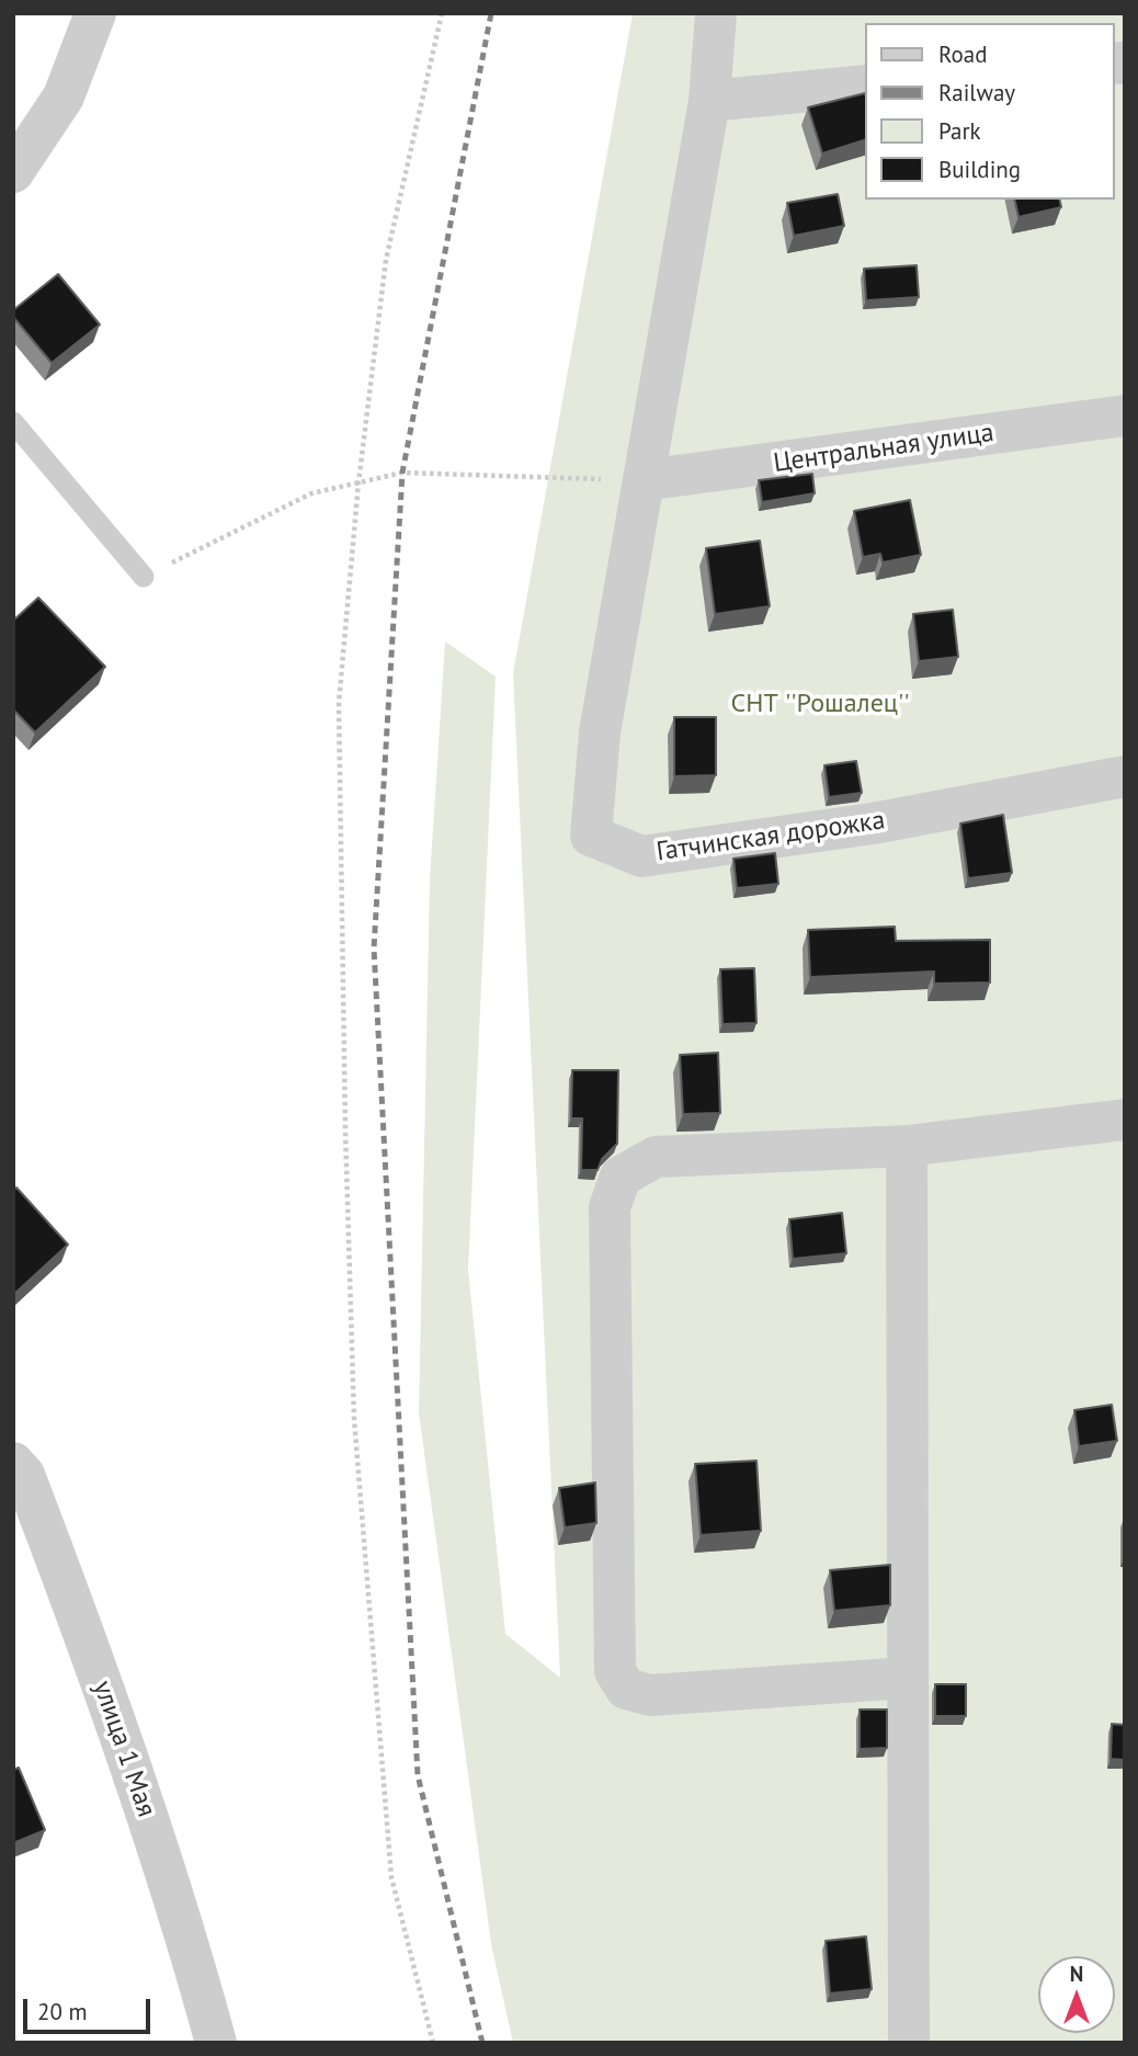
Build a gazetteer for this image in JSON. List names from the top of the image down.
{
  "streets": {
    "street": ["Центральная улица", "Гатчинская дорожка", "улица 1 Мая"]
  },
  "crossings": [
    ["Центральная улица", "Гатчинская дорожка"]
  ],
  "parks": ["СНТ ''Рошалец''"],
  "legend": [
    "Road",
    "Railway",
    "Park",
    "Building"
  ],
  "scale_bar": "20 m",
  "north": "top"
}
